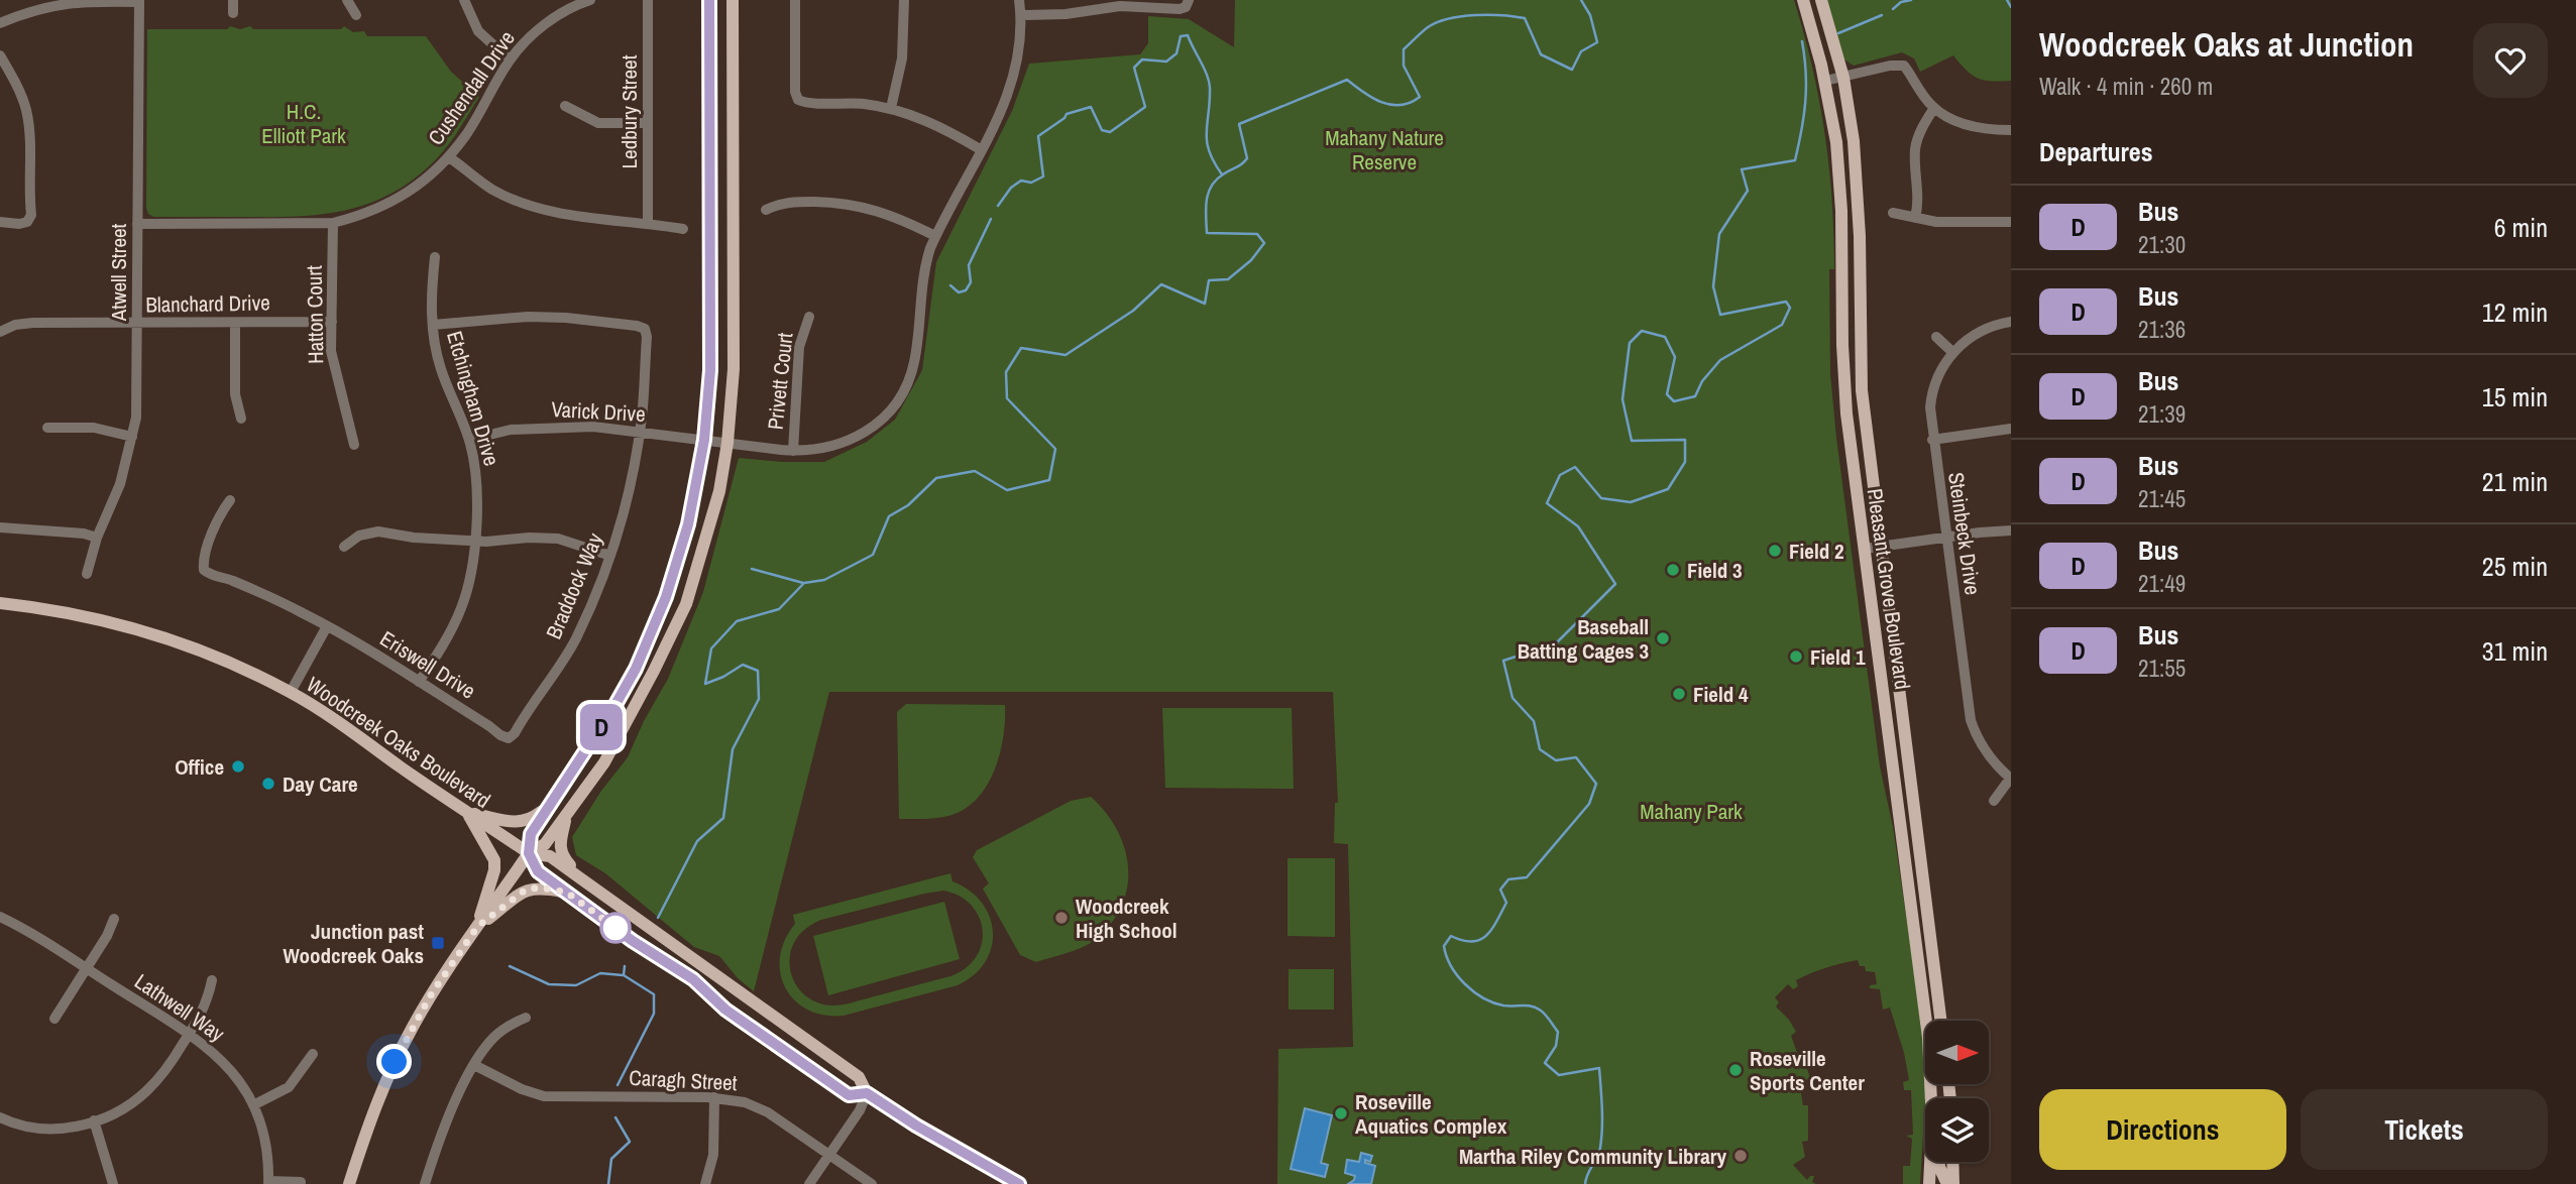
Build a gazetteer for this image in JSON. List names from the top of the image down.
{
  "streets": {
    "main road": ["Pleasant Grove Boulevard", "Woodcreek Oaks Boulevard"],
    "street": [
      "Cushendall Drive",
      "Ledbury Street",
      "Atwell Street",
      "Blanchard Drive",
      "Hatton Court",
      "Privett Court",
      "Etchingham Drive",
      "Varick Drive",
      "Steinbeck Drive",
      "Braddock Way",
      "Eriswell Drive",
      "Lathwell Way",
      "Caragh Street"
    ]
  },
  "crossings": [
    ["Cushendall Drive", "Atwell Street"],
    ["Cushendall Drive", "Hatton Court"],
    ["Atwell Street", "Blanchard Drive"],
    ["Blanchard Drive", "Hatton Court"],
    ["Privett Court", "Varick Drive"],
    ["Etchingham Drive", "Varick Drive"],
    ["Etchingham Drive", "Braddock Way"],
    ["Etchingham Drive", "Eriswell Drive"],
    ["Varick Drive", "Braddock Way"],
    ["Braddock Way", "Eriswell Drive"]
  ],
  "parks": ["H.C. Elliott Park", "Mahany Nature Reserve", "Mahany Park"],
  "places": {
    "other": [
      "Field 2",
      "Field 3",
      "Baseball Batting Cages 3",
      "Field 1",
      "Field 4",
      "Office",
      "Day Care",
      "Woodcreek High School",
      "Roseville Sports Center",
      "Roseville Aquatics Complex",
      "Martha Riley Community Library"
    ],
    "transit": ["Junction past Woodcreek Oaks"]
  },
  "lines": ["bus line D"],
  "north": "right",
  "page": {
    "on_map": "D",
    "heading": [
      ["Woodcreek Oaks at Junction", "Walk · 4 min · 260 m"],
      "Departures"
    ],
    "list": [
      {
        "mark": "D",
        "name": "Bus",
        "note": "21:30",
        "value": "6 min"
      },
      {
        "mark": "D",
        "name": "Bus",
        "note": "21:36",
        "value": "12 min"
      },
      {
        "mark": "D",
        "name": "Bus",
        "note": "21:39",
        "value": "15 min"
      },
      {
        "mark": "D",
        "name": "Bus",
        "note": "21:45",
        "value": "21 min"
      },
      {
        "mark": "D",
        "name": "Bus",
        "note": "21:49",
        "value": "25 min"
      },
      {
        "mark": "D",
        "name": "Bus",
        "note": "21:55",
        "value": "31 min"
      }
    ],
    "buttons": ["Directions", "Tickets"]
  }
}
